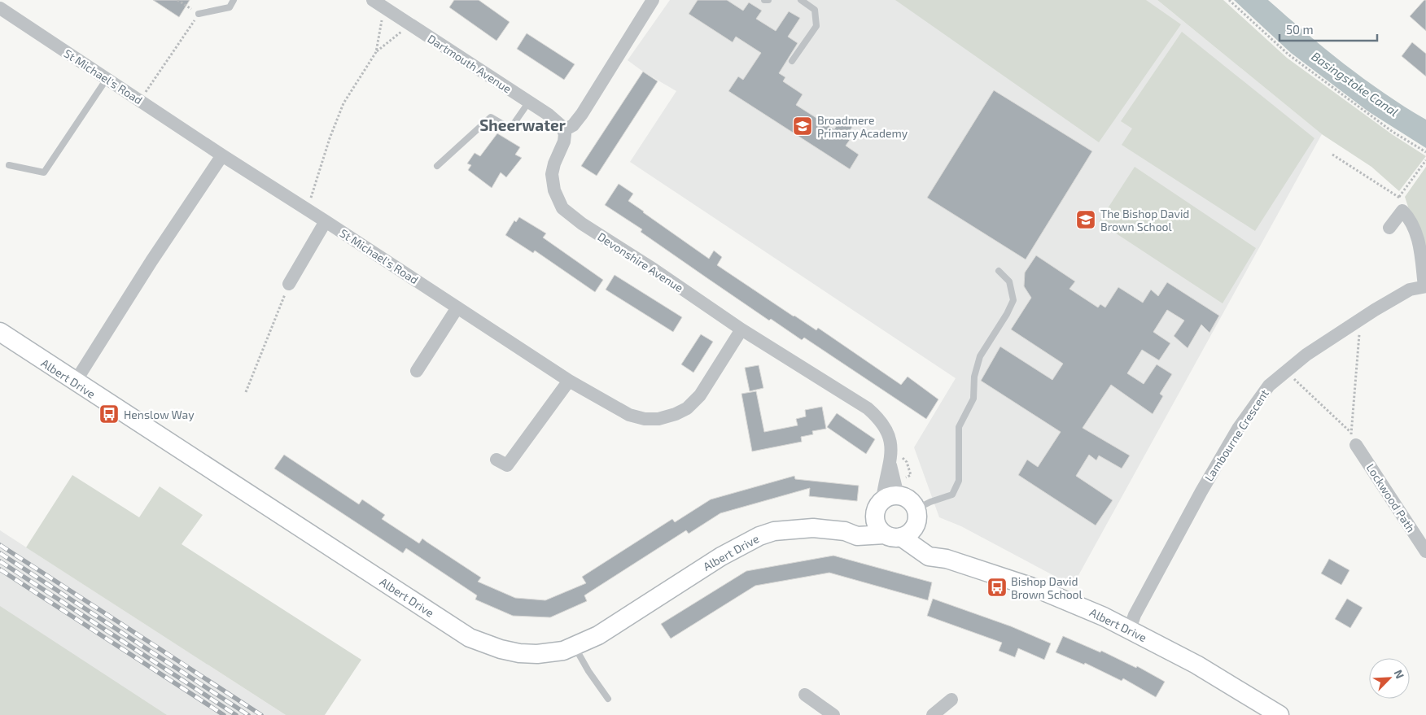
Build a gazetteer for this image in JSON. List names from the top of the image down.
{
  "streets": {
    "street": [
      "Dartmouth Avenue",
      "St Michael's Road",
      "Devonshire Avenue",
      "Albert Drive",
      "Lambourne Crescent",
      "Lockwood Path"
    ]
  },
  "crossings": [
    ["Dartmouth Avenue", "Devonshire Avenue"],
    ["St Michael's Road", "Devonshire Avenue"],
    ["Devonshire Avenue", "Albert Drive"],
    ["Albert Drive", "Lambourne Crescent"]
  ],
  "districts": ["Sheerwater"],
  "water": ["Basingstoke Canal"],
  "places": {
    "school or university": ["Broadmere Primary Academy", "The Bishop David Brown School"],
    "bus stop": ["Henslow Way", "Bishop David Brown School"]
  },
  "scale_bar": "50 m",
  "north": "top right"
}
